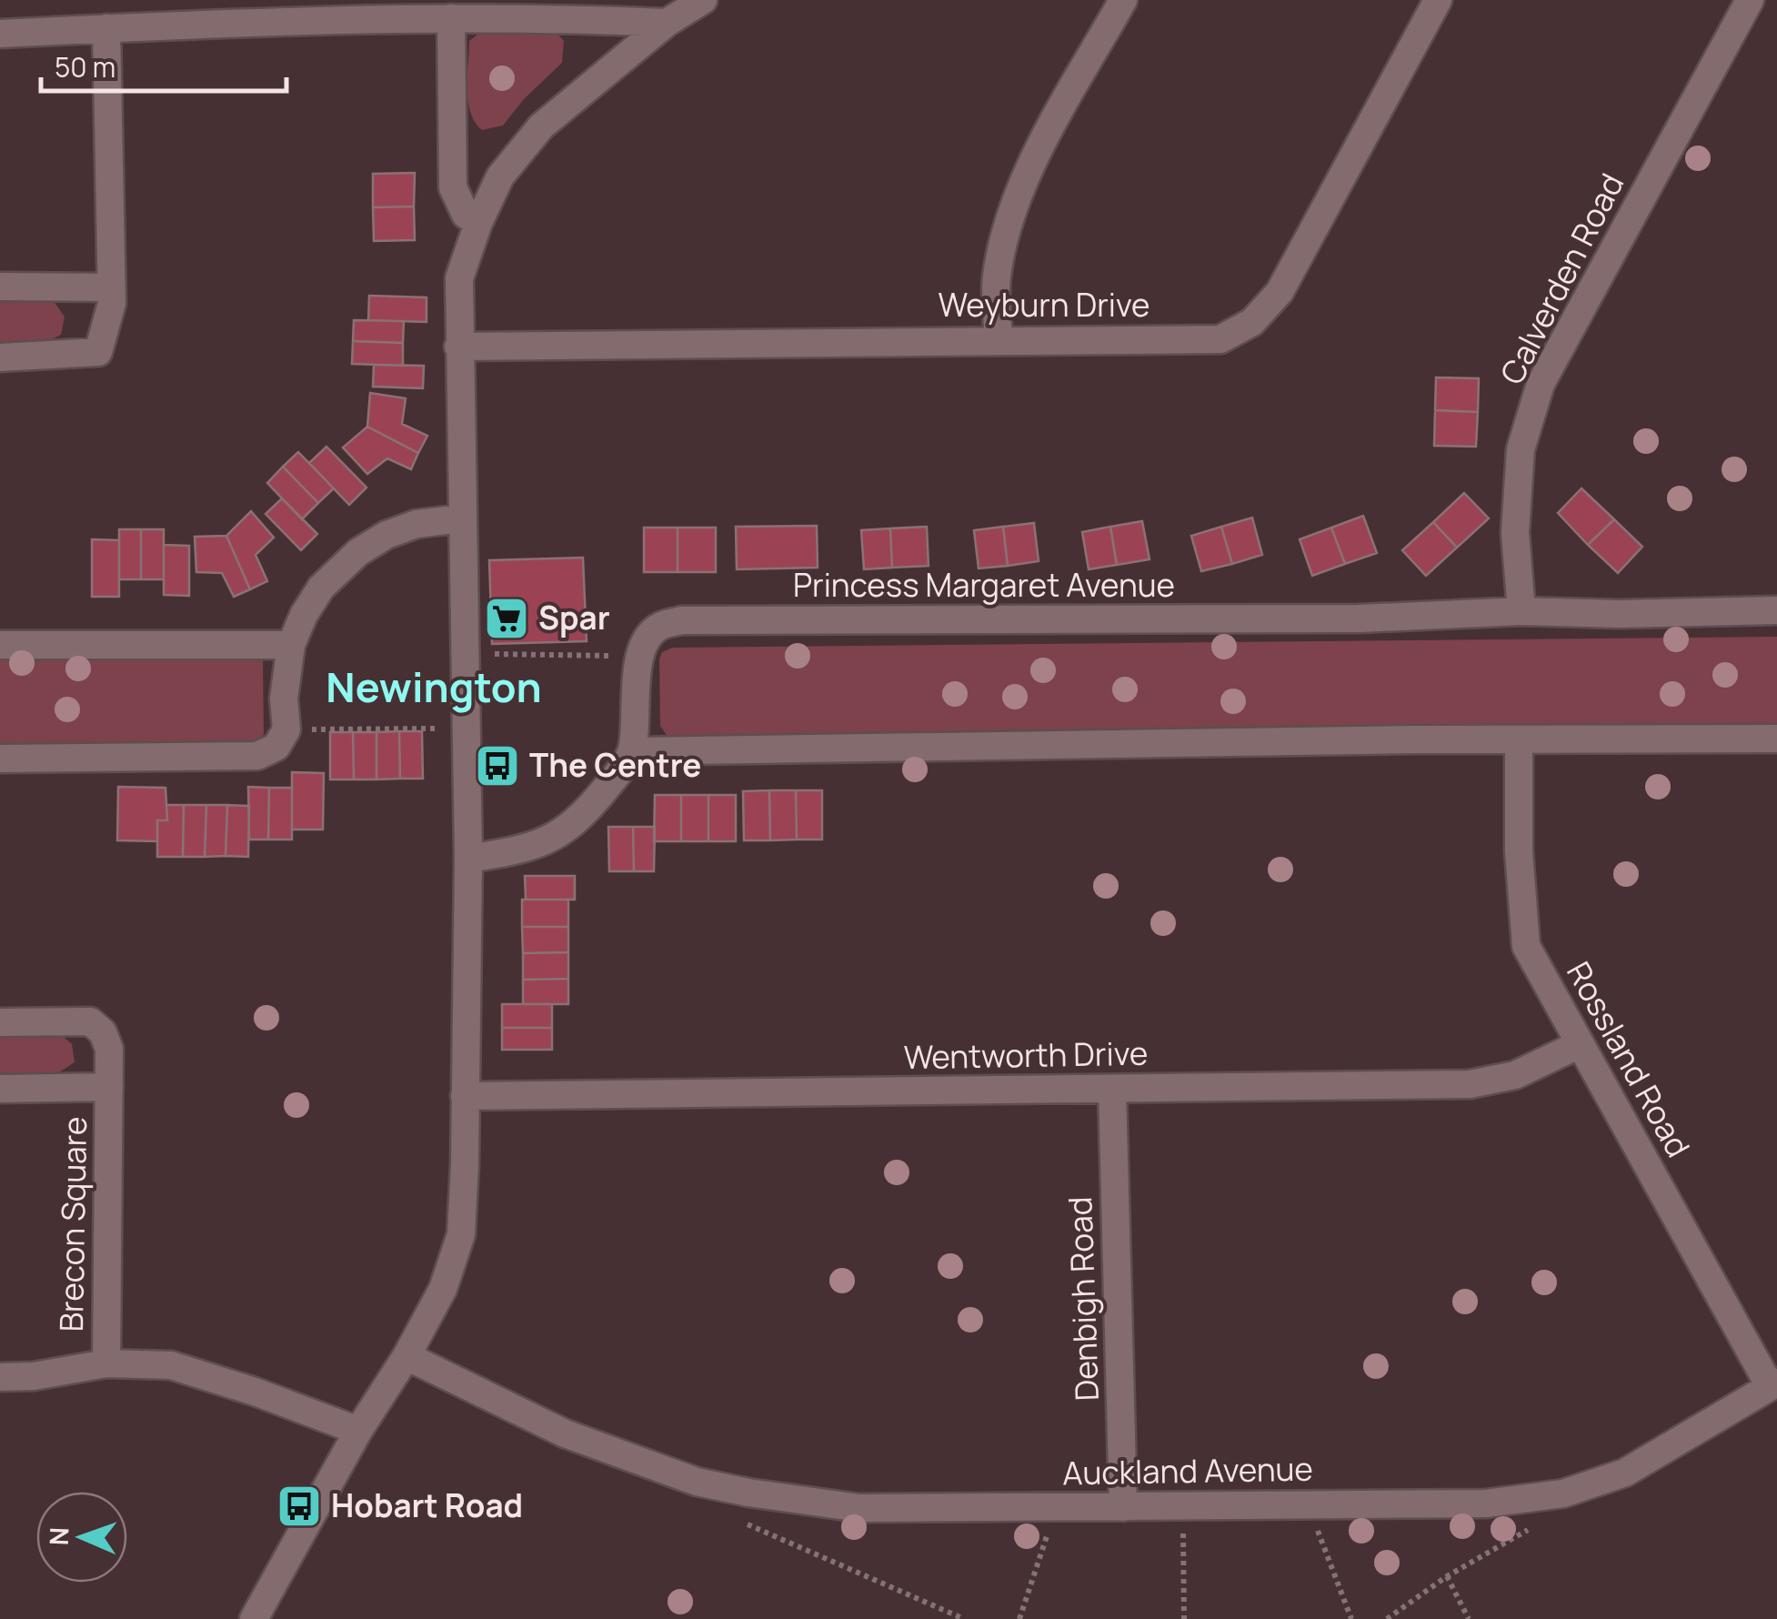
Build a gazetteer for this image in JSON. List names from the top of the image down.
{
  "streets": {
    "street": [
      "Calverden Road",
      "Weyburn Drive",
      "Princess Margaret Avenue",
      "Wentworth Drive",
      "Rossland Road",
      "Brecon Square",
      "Denbigh Road",
      "Auckland Avenue"
    ]
  },
  "crossings": [
    ["Calverden Road", "Princess Margaret Avenue"],
    ["Wentworth Drive", "Rossland Road"],
    ["Wentworth Drive", "Denbigh Road"],
    ["Rossland Road", "Auckland Avenue"],
    ["Denbigh Road", "Auckland Avenue"]
  ],
  "districts": ["Newington"],
  "places": {
    "supermarket": ["Spar"],
    "bus stop": ["The Centre", "Hobart Road"]
  },
  "scale_bar": "50 m",
  "north": "left"
}
